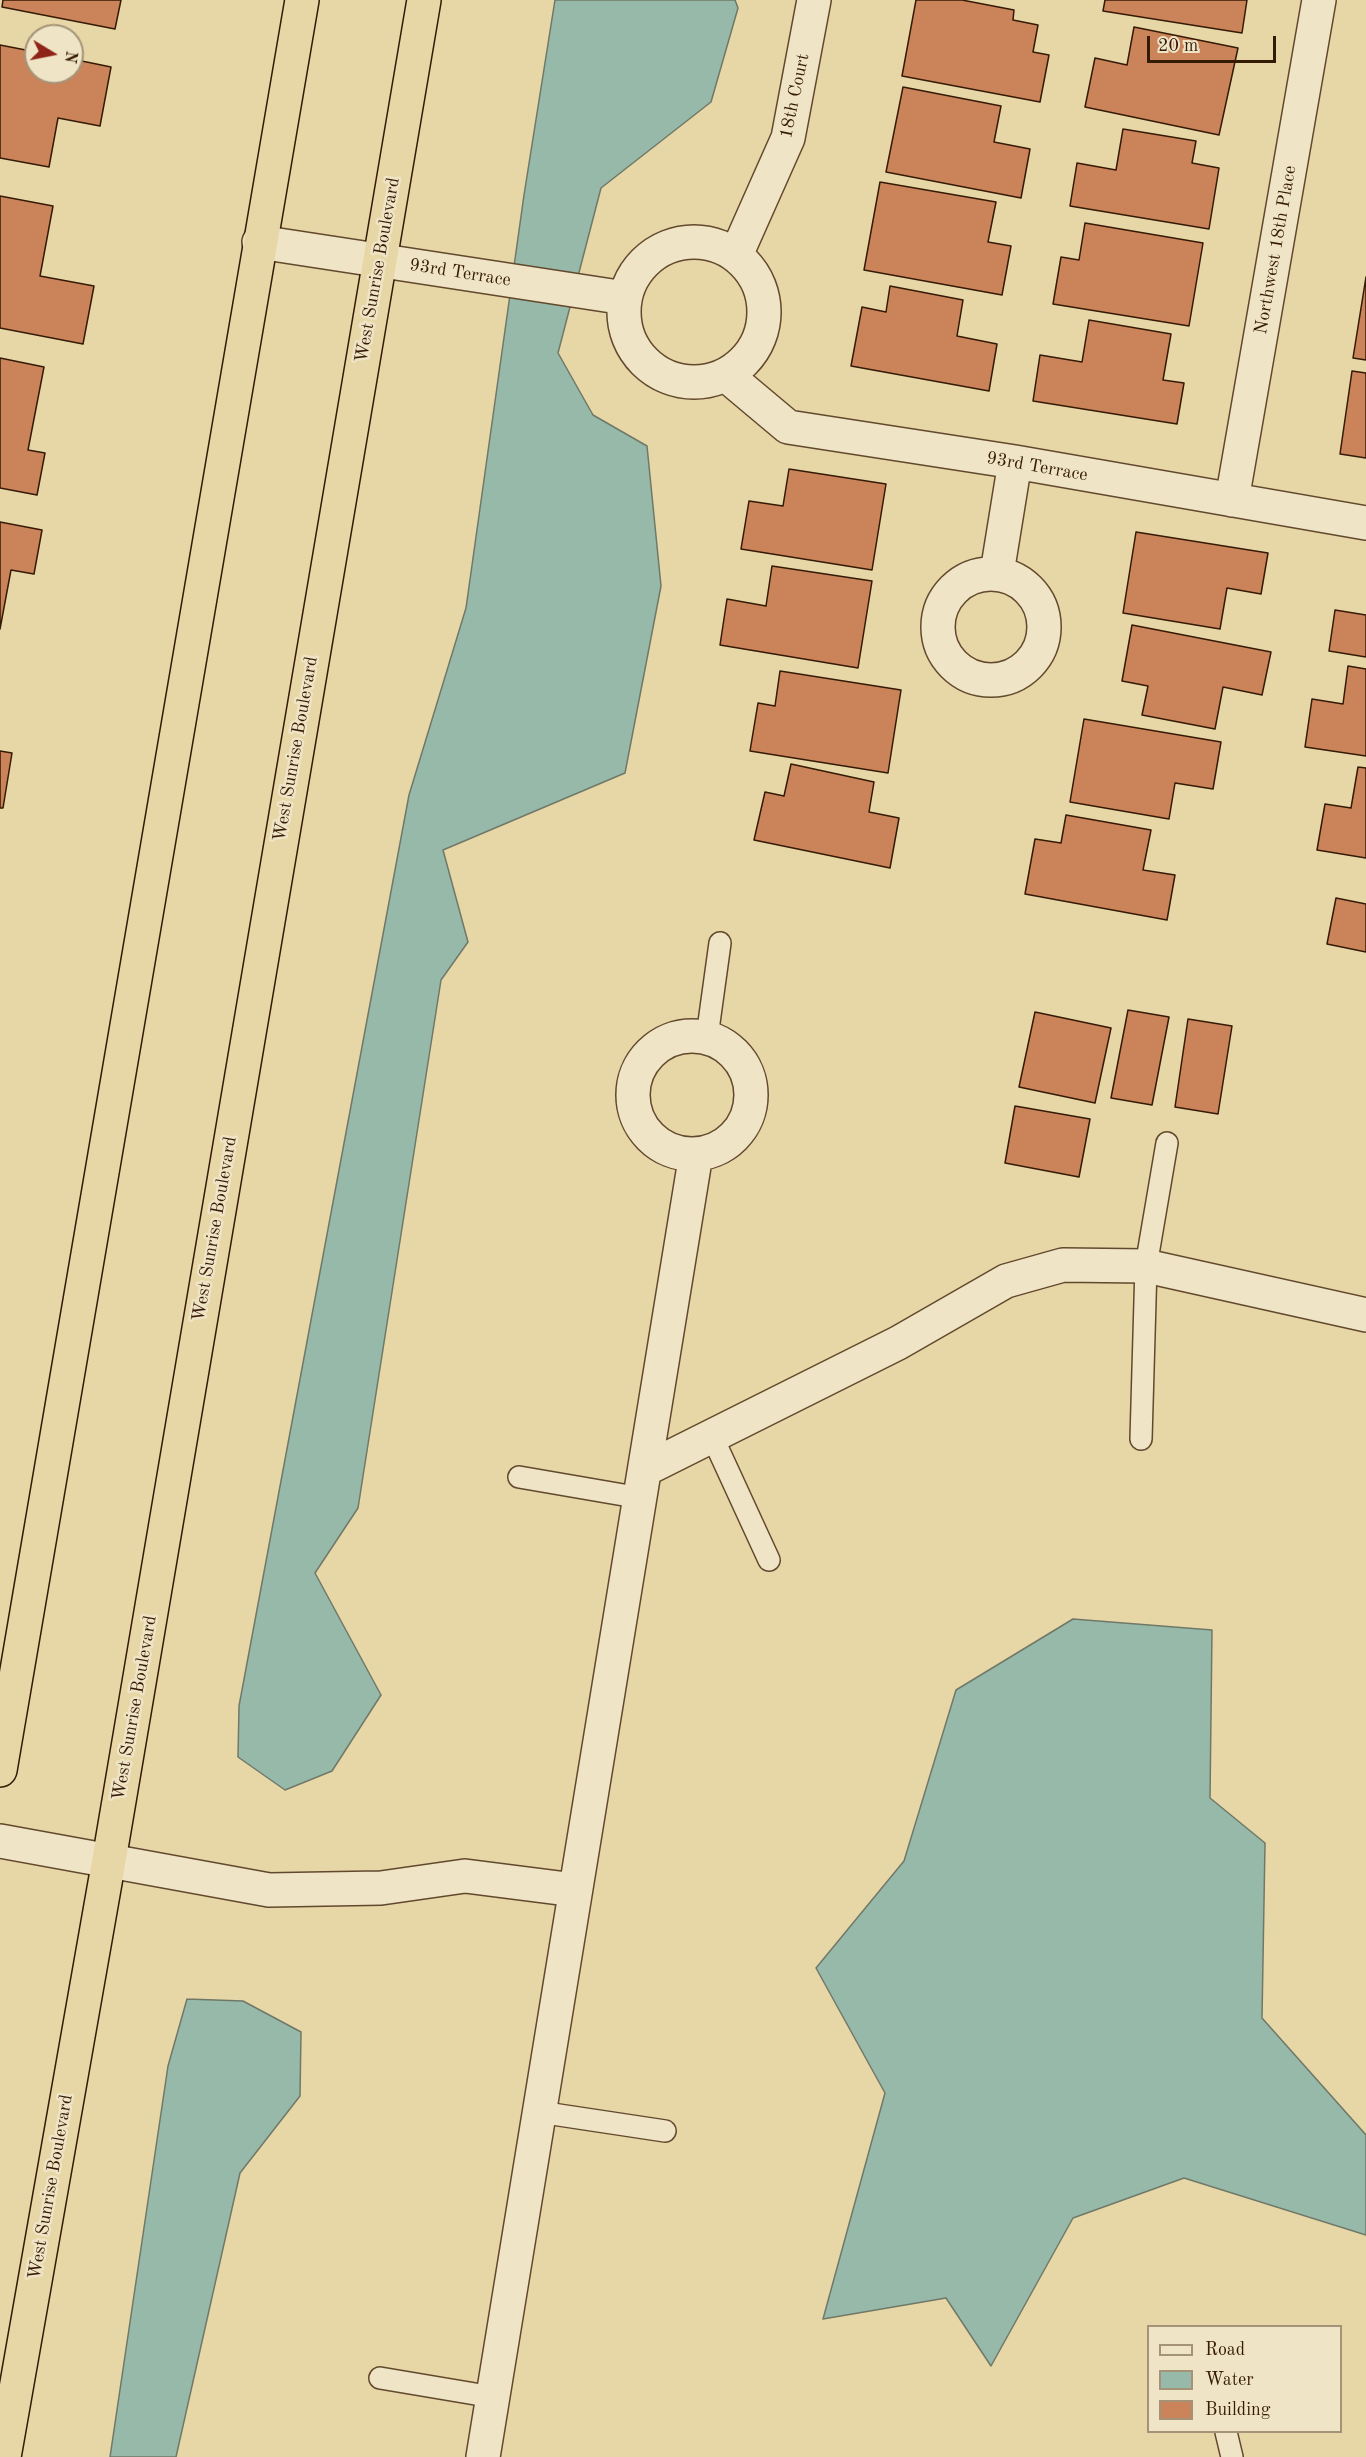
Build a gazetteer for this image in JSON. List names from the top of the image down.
{
  "streets": {
    "highway": ["West Sunrise Boulevard"],
    "street": ["18th Court", "Northwest 18th Place", "93rd Terrace"]
  },
  "crossings": [
    ["18th Court", "93rd Terrace"],
    ["Northwest 18th Place", "93rd Terrace"],
    ["West Sunrise Boulevard", "93rd Terrace"]
  ],
  "legend": ["Road", "Water", "Building"],
  "scale_bar": "20 m",
  "north": "right"
}
